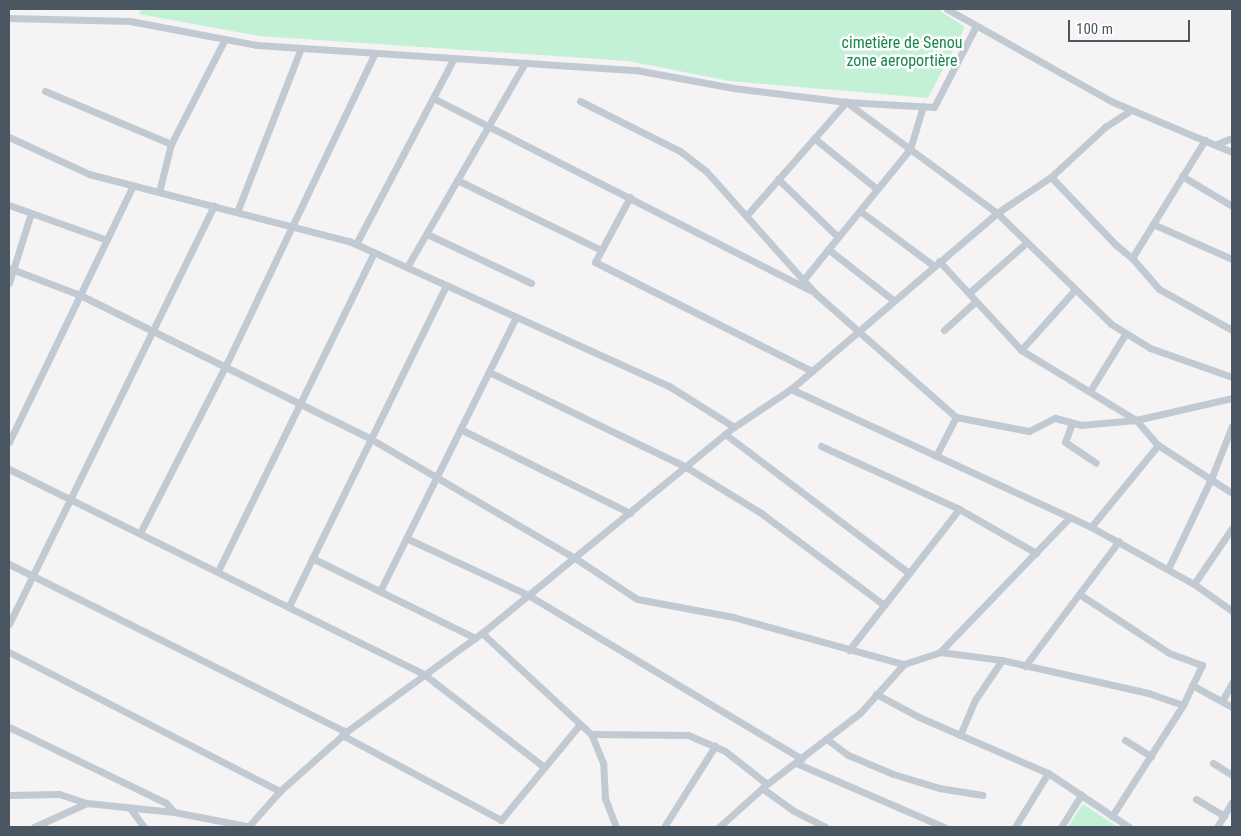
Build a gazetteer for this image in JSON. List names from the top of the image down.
{
  "parks": ["cimetière de Senou zone aeroportière"],
  "scale_bar": "100 m"
}
